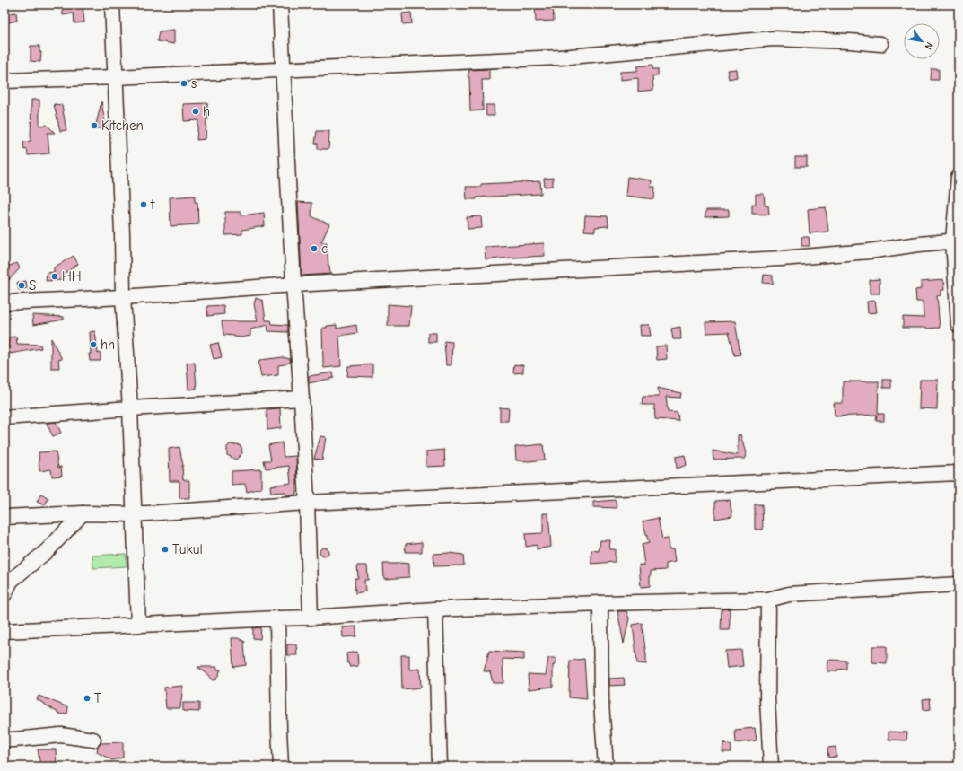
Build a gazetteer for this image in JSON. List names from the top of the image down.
{
  "places": [
    "s",
    "h",
    "Kitchen",
    "t",
    "c",
    "HH",
    "S",
    "hh",
    "Tukul",
    "T"
  ],
  "north": "bottom right"
}
